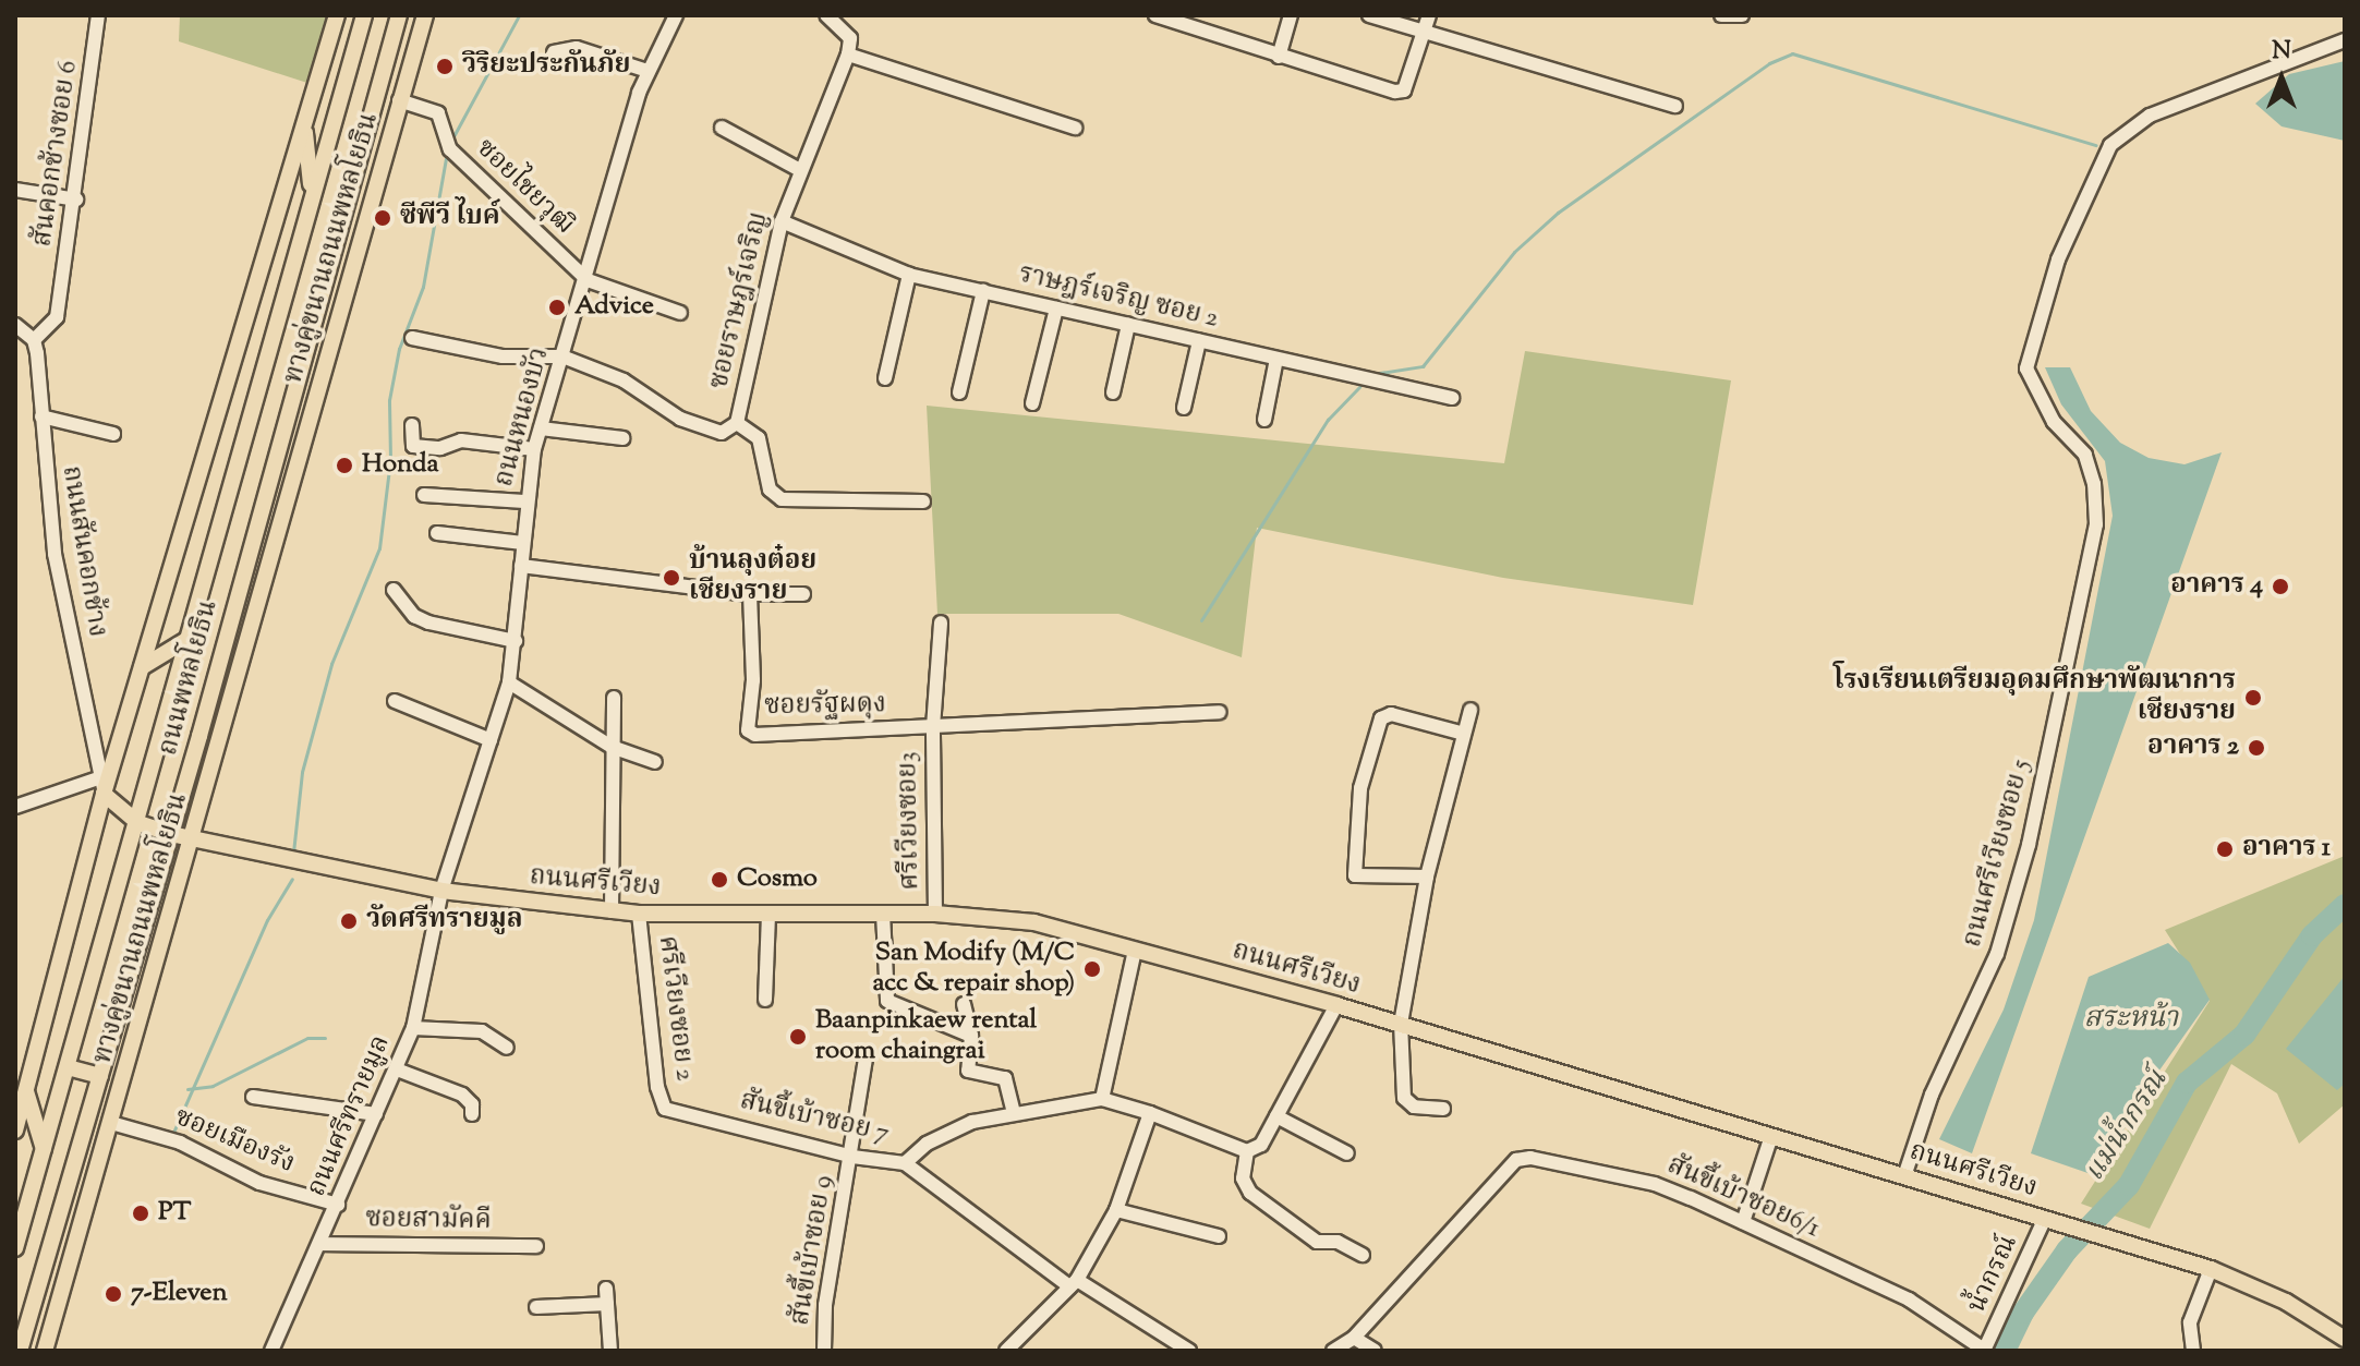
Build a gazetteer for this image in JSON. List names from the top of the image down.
{
  "streets": {
    "main road": ["ทางคู่ขนานถนนพหลโยธิน", "ถนนพหลโยธิน", "ถนนศรีเวียง"],
    "street": [
      "สันคอกช้างซอย 6",
      "ซอยไชยวุฒิ",
      "ราษฎร์เจริญ ซอย 2",
      "ซอยราษฎร์เจริญ",
      "ถนนหนองบัว",
      "ถนนสันคอกช้าง",
      "ซอยรัฐผดุง",
      "ศรีเวียงซอย3",
      "ถนนศรีเวียงซอย 5",
      "ศรีเวียงซอย 2",
      "ถนนศรีทรายมูล",
      "สันขี้เบ้าซอย 7",
      "ซอยเมืองรัง",
      "สันขี้เบ้าซอย6/1",
      "ซอยสามัคคี",
      "สันขี้เบ้าซอย 9",
      "น้ำกรณ์"
    ]
  },
  "crossings": [
    ["สันคอกช้างซอย 6", "ถนนสันคอกช้าง"],
    ["ซอยไชยวุฒิ", "ทางคู่ขนานถนนพหลโยธิน"],
    ["ซอยไชยวุฒิ", "ถนนหนองบัว"],
    ["ทางคู่ขนานถนนพหลโยธิน", "ถนนศรีเวียง"],
    ["ทางคู่ขนานถนนพหลโยธิน", "ซอยเมืองรัง"],
    ["ราษฎร์เจริญ ซอย 2", "ซอยราษฎร์เจริญ"],
    ["ซอยราษฎร์เจริญ", "ถนนหนองบัว"],
    ["ถนนหนองบัว", "ถนนศรีเวียง"],
    ["ถนนหนองบัว", "ถนนศรีทรายมูล"],
    ["ถนนพหลโยธิน", "ถนนศรีเวียง"],
    ["ซอยรัฐผดุง", "ศรีเวียงซอย3"],
    ["ศรีเวียงซอย3", "ถนนศรีเวียง"],
    ["ถนนศรีเวียงซอย 5", "ถนนศรีเวียง"],
    ["ถนนศรีเวียง", "ศรีเวียงซอย 2"],
    ["ถนนศรีเวียง", "ถนนศรีทรายมูล"],
    ["ถนนศรีเวียง", "น้ำกรณ์"],
    ["ศรีเวียงซอย 2", "สันขี้เบ้าซอย 7"],
    ["ถนนศรีทรายมูล", "ซอยเมืองรัง"],
    ["ถนนศรีทรายมูล", "ซอยสามัคคี"],
    ["สันขี้เบ้าซอย 7", "สันขี้เบ้าซอย 9"],
    ["สันขี้เบ้าซอย6/1", "น้ำกรณ์"]
  ],
  "water": ["สระหน้า", "แม่น้ำกรณ์"],
  "places": [
    "วิริยะประกันภัย",
    "ซีพีวี ไบค์",
    "Advice",
    "Honda",
    "บ้านลุงต๋อย เชียงราย",
    "อาคาร 4",
    "โรงเรียนเตรียมอุดมศึกษาพัฒนาการ เชียงราย",
    "อาคาร 2",
    "อาคาร 1",
    "Cosmo",
    "วัดศรีทรายมูล",
    "San Modify (M/C acc & repair shop)",
    "Baanpinkaew rental room chaingrai",
    "PT",
    "7-Eleven"
  ],
  "north": "top"
}
